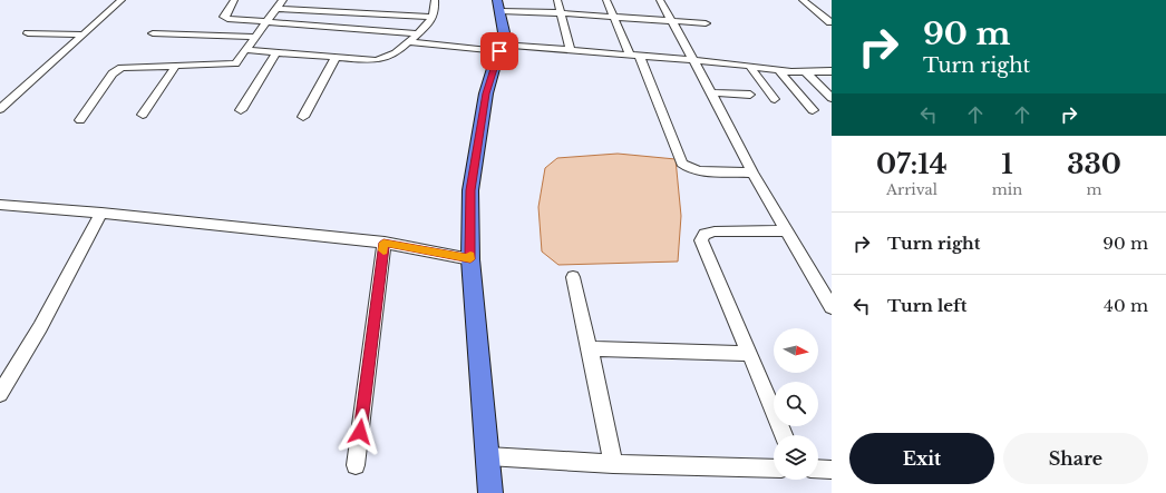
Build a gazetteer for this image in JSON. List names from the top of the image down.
{
  "north": "right",
  "page": {
    "turn": ["90 m", "Turn right"],
    "eta": [
      "07:14",
      "Arrival",
      "1",
      "min",
      "330",
      "m"
    ],
    "list": [
      {
        "name": "Turn right",
        "value": "90 m"
      },
      {
        "name": "Turn left",
        "value": "40 m"
      }
    ],
    "buttons": ["Exit", "Share"]
  }
}
